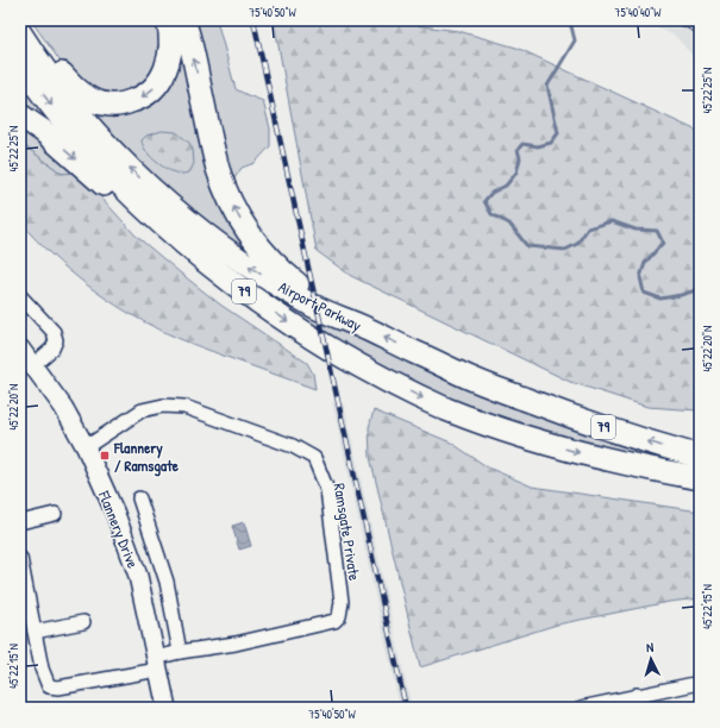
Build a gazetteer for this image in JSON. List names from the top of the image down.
{
  "streets": {
    "highway": ["79", "Airport Parkway"],
    "street": ["Flannery Drive", "Ramsgate Private"]
  },
  "crossings": [
    ["Flannery Drive", "Ramsgate Private"]
  ],
  "places": {
    "transit": ["Flannery / Ramsgate"]
  },
  "north": "top",
  "coordinates": [
    "75°40'50\"W",
    "75°40'40\"W",
    "45°22'25\"N",
    "45°22'20\"N",
    "45°22'15\"N"
  ]
}
